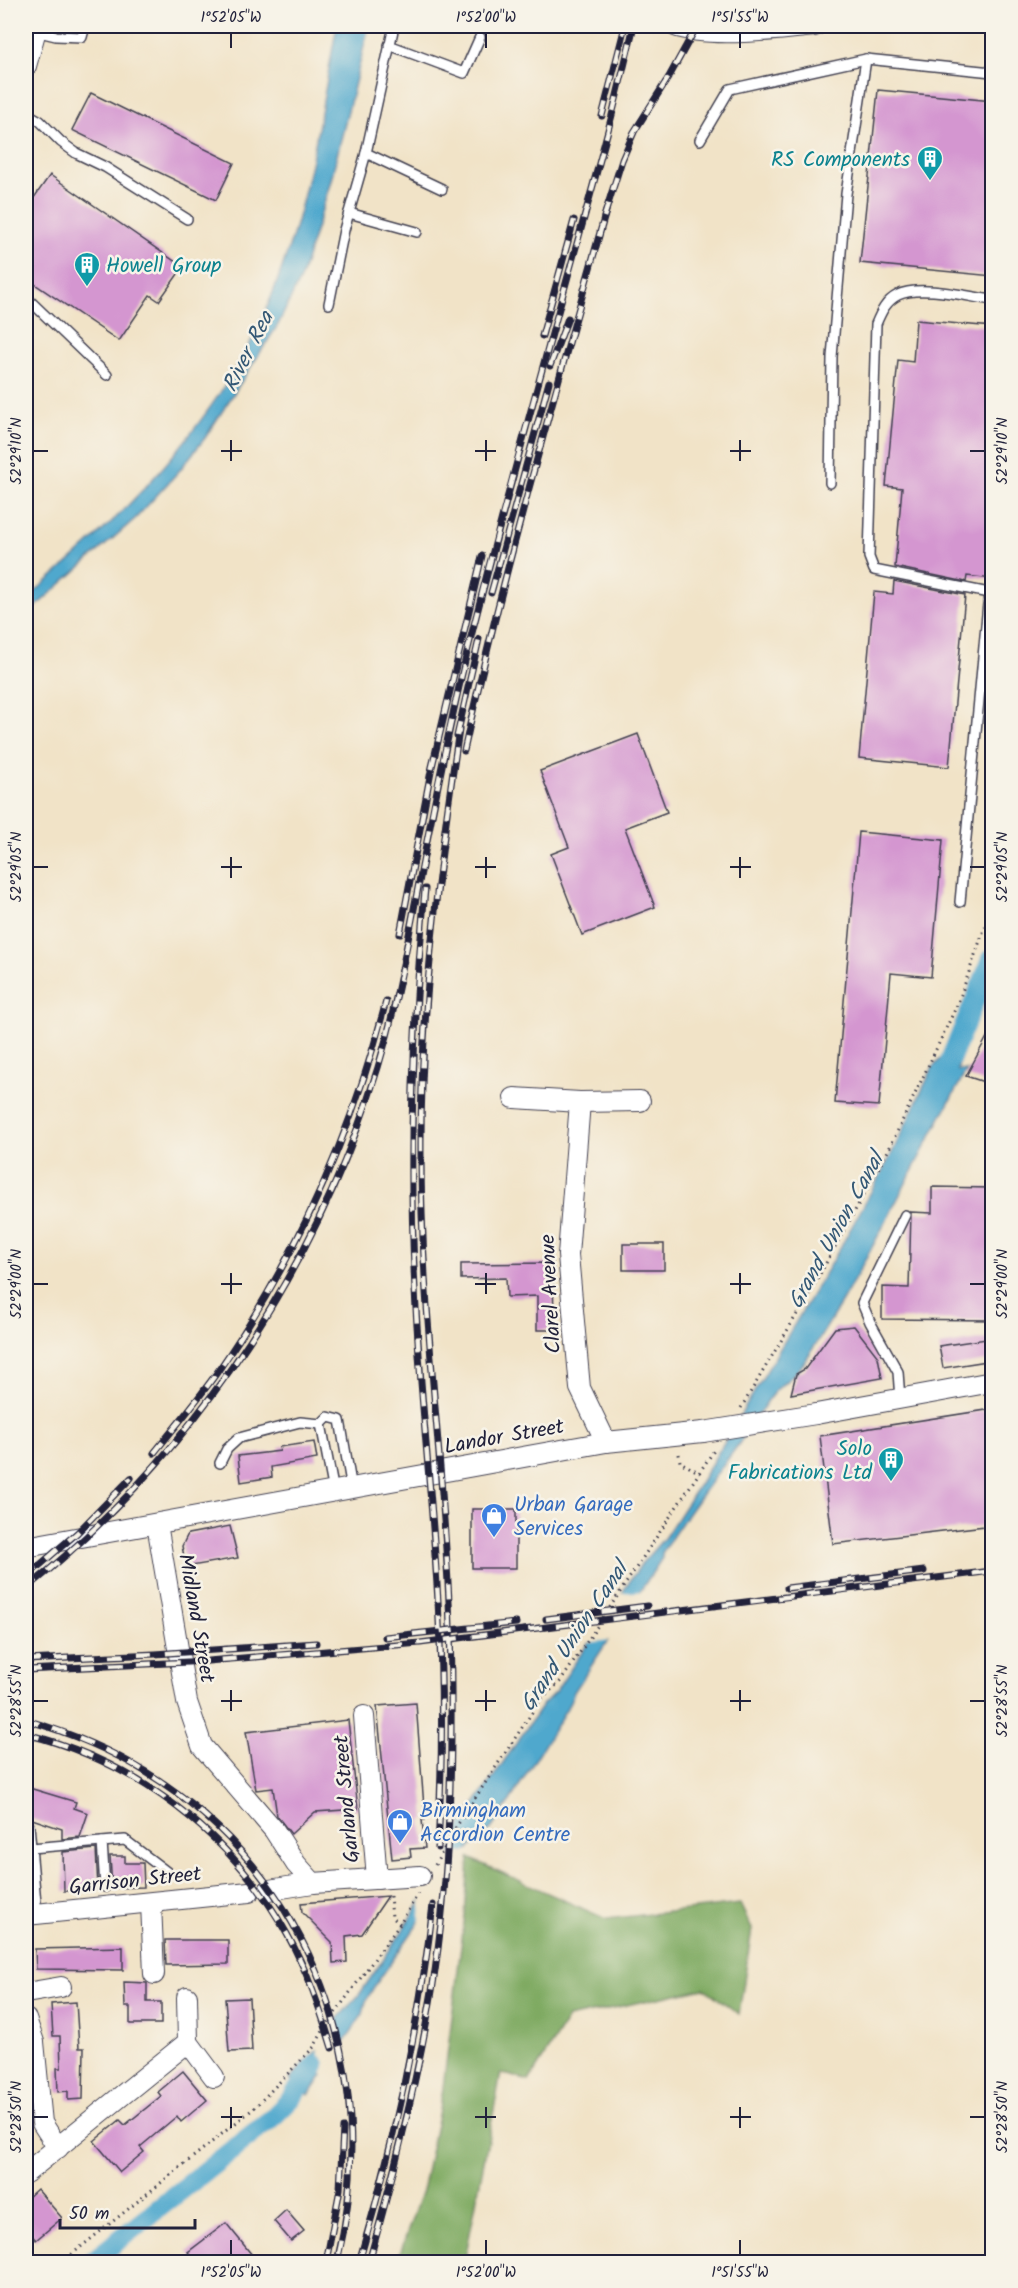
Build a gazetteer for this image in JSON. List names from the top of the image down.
{
  "streets": {
    "street": [
      "Clarel Avenue",
      "Landor Street",
      "Midland Street",
      "Garland Street",
      "Garrison Street"
    ]
  },
  "crossings": [
    ["Clarel Avenue", "Landor Street"],
    ["Landor Street", "Midland Street"],
    ["Midland Street", "Garrison Street"],
    ["Garland Street", "Garrison Street"]
  ],
  "water": ["River Rea", "Grand Union Canal"],
  "places": {
    "building": ["RS Components", "Howell Group", "Solo Fabrications Ltd"],
    "shop": ["Urban Garage Services", "Birmingham Accordion Centre"]
  },
  "scale_bar": "50 m",
  "coordinates": [
    "1°52'05\"W",
    "1°52'00\"W",
    "1°51'55\"W",
    "52°29'10\"N",
    "52°29'05\"N",
    "52°29'00\"N",
    "52°28'55\"N",
    "52°28'50\"N"
  ]
}
